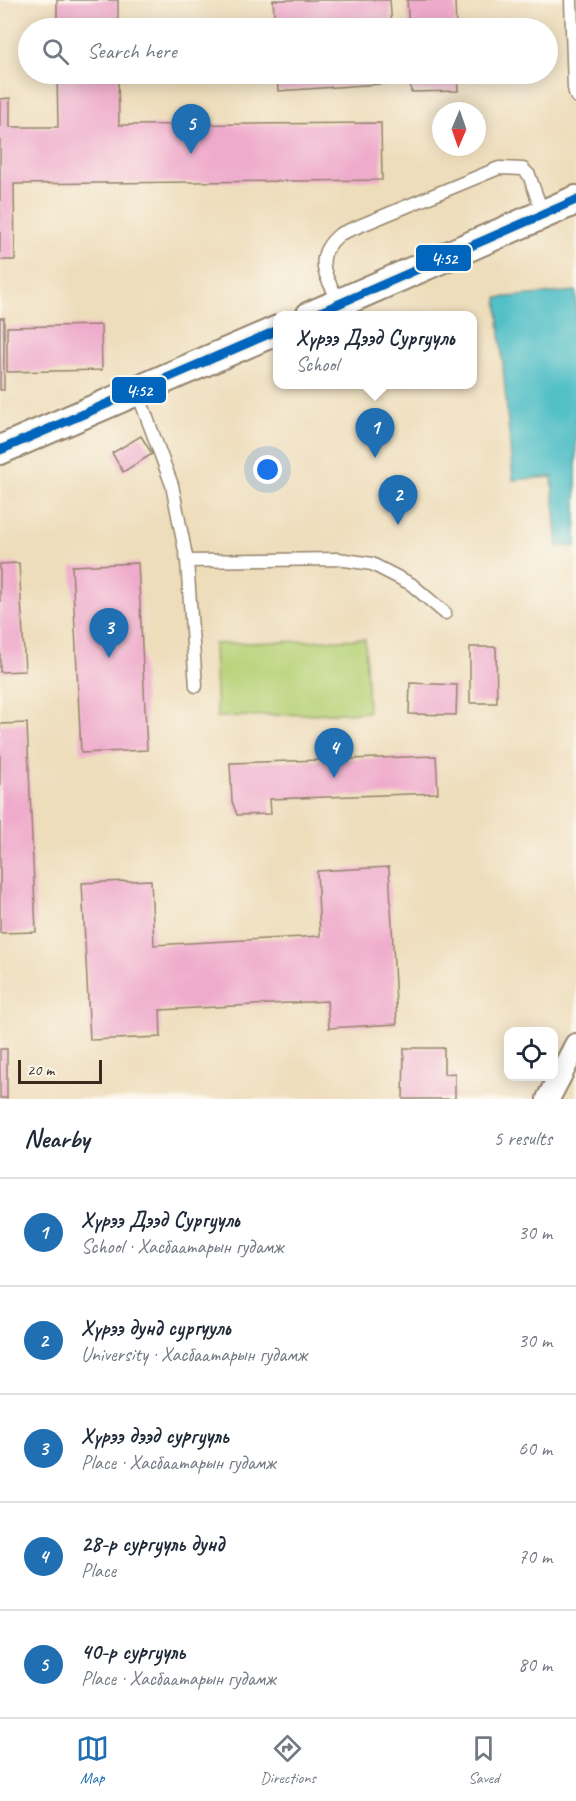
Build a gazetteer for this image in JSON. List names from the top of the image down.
{
  "lines": ["transit line Ч:52"],
  "scale_bar": "20 m",
  "north": "bottom",
  "page": {
    "search": "Search here",
    "pins": [
      "5",
      "1",
      "2",
      "3",
      "4"
    ],
    "popup": ["Хүрээ Дээд Сургууль", "School"],
    "scale": "20 m",
    "heading": ["Nearby", "5 results"],
    "list": [
      {
        "mark": "1",
        "name": "Хүрээ Дээд Сургууль",
        "note": "School · Хасбаатарын гудамж",
        "value": "30 m"
      },
      {
        "mark": "2",
        "name": "Хүрээ дунд сургууль",
        "note": "University · Хасбаатарын гудамж",
        "value": "30 m"
      },
      {
        "mark": "3",
        "name": "Хүрээ дээд сургууль",
        "note": "Place · Хасбаатарын гудамж",
        "value": "60 m"
      },
      {
        "mark": "4",
        "name": "28-р сургууль дунд",
        "note": "Place",
        "value": "70 m"
      },
      {
        "mark": "5",
        "name": "40-р сургууль",
        "note": "Place · Хасбаатарын гудамж",
        "value": "80 m"
      }
    ],
    "nav": ["Map", "Directions", "Saved"]
  }
}
